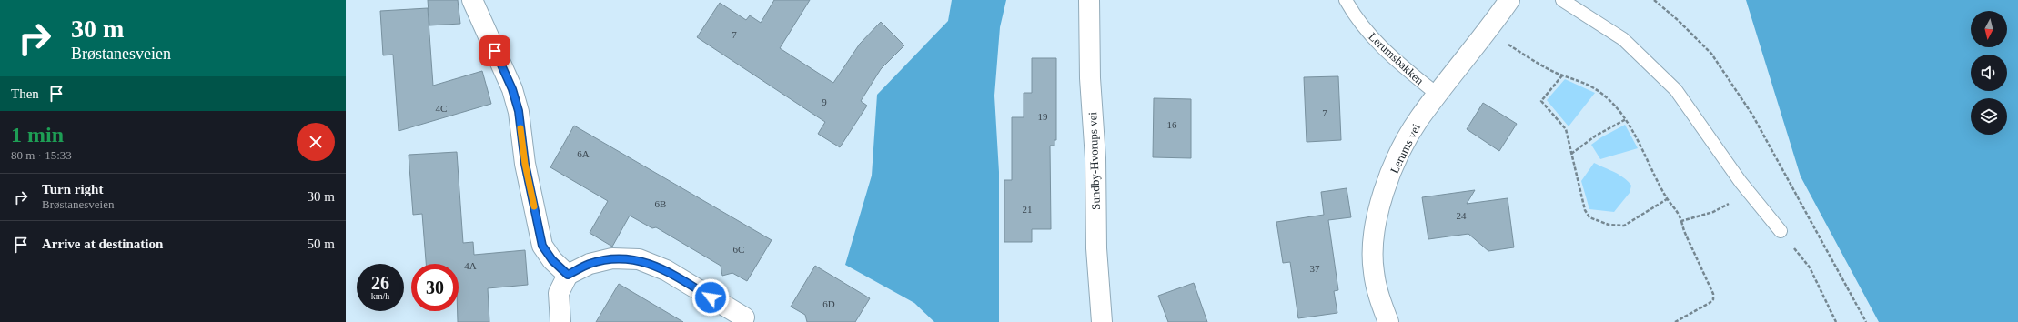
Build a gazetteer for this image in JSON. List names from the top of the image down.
{
  "streets": {
    "street": ["Lerums vei", "Sundby-Hvorups vei"],
    "lane": ["Lerumsbakken"]
  },
  "crossings": [
    ["Lerumsbakken", "Lerums vei"]
  ],
  "house_numbers": [
    "7",
    "9",
    "4C",
    "7",
    "19",
    "16",
    "6A",
    "6B",
    "21",
    "24",
    "6C",
    "4A",
    "37",
    "6D"
  ],
  "north": "bottom",
  "page": {
    "turn": ["30 m", "Brøstanesveien"],
    "then": "Then",
    "heading": ["1 min", "80 m · 15:33"],
    "list": [
      {
        "name": "Turn right",
        "note": "Brøstanesveien",
        "value": "30 m"
      },
      {
        "name": "Arrive at destination",
        "value": "50 m"
      }
    ],
    "speed": "26 km/h",
    "limit": "30"
  }
}
